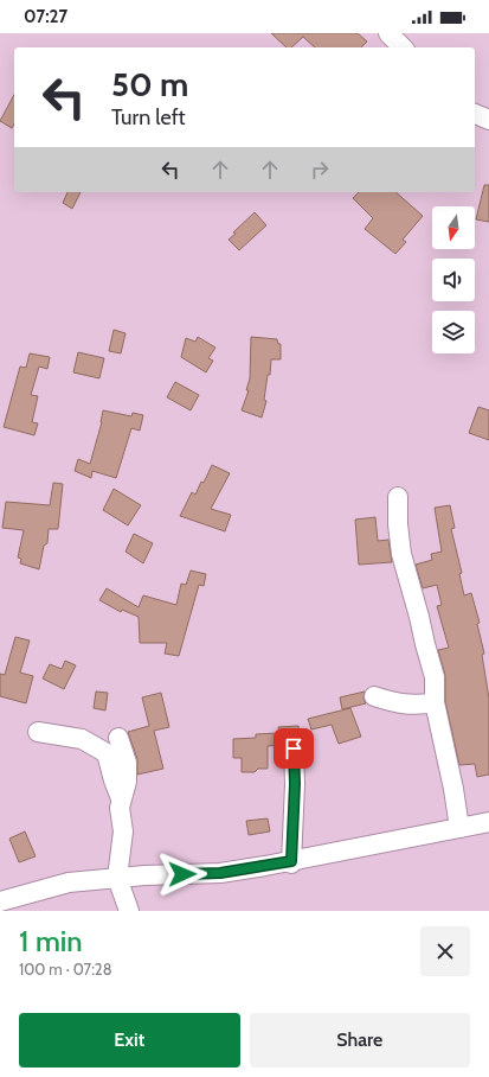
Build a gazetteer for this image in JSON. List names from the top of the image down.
{
  "north": "bottom",
  "page": {
    "status": "07:27",
    "turn": ["50 m", "Turn left"],
    "heading": ["1 min", "100 m · 07:28"],
    "buttons": ["Exit", "Share"]
  }
}
